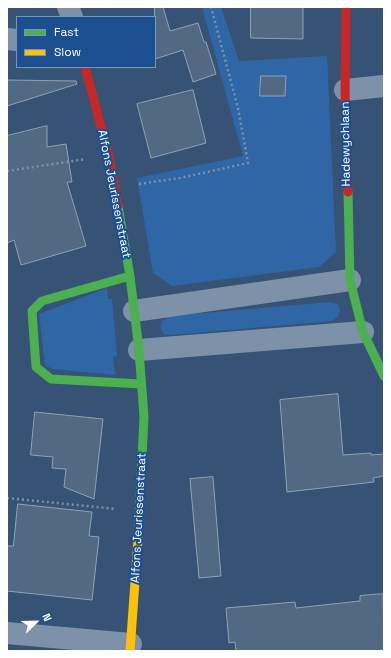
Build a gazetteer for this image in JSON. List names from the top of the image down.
{
  "streets": {
    "street": ["Hadewychlaan", "Alfons Jeurissenstraat"]
  },
  "legend": ["Fast", "Slow"],
  "north": "top right"
}
